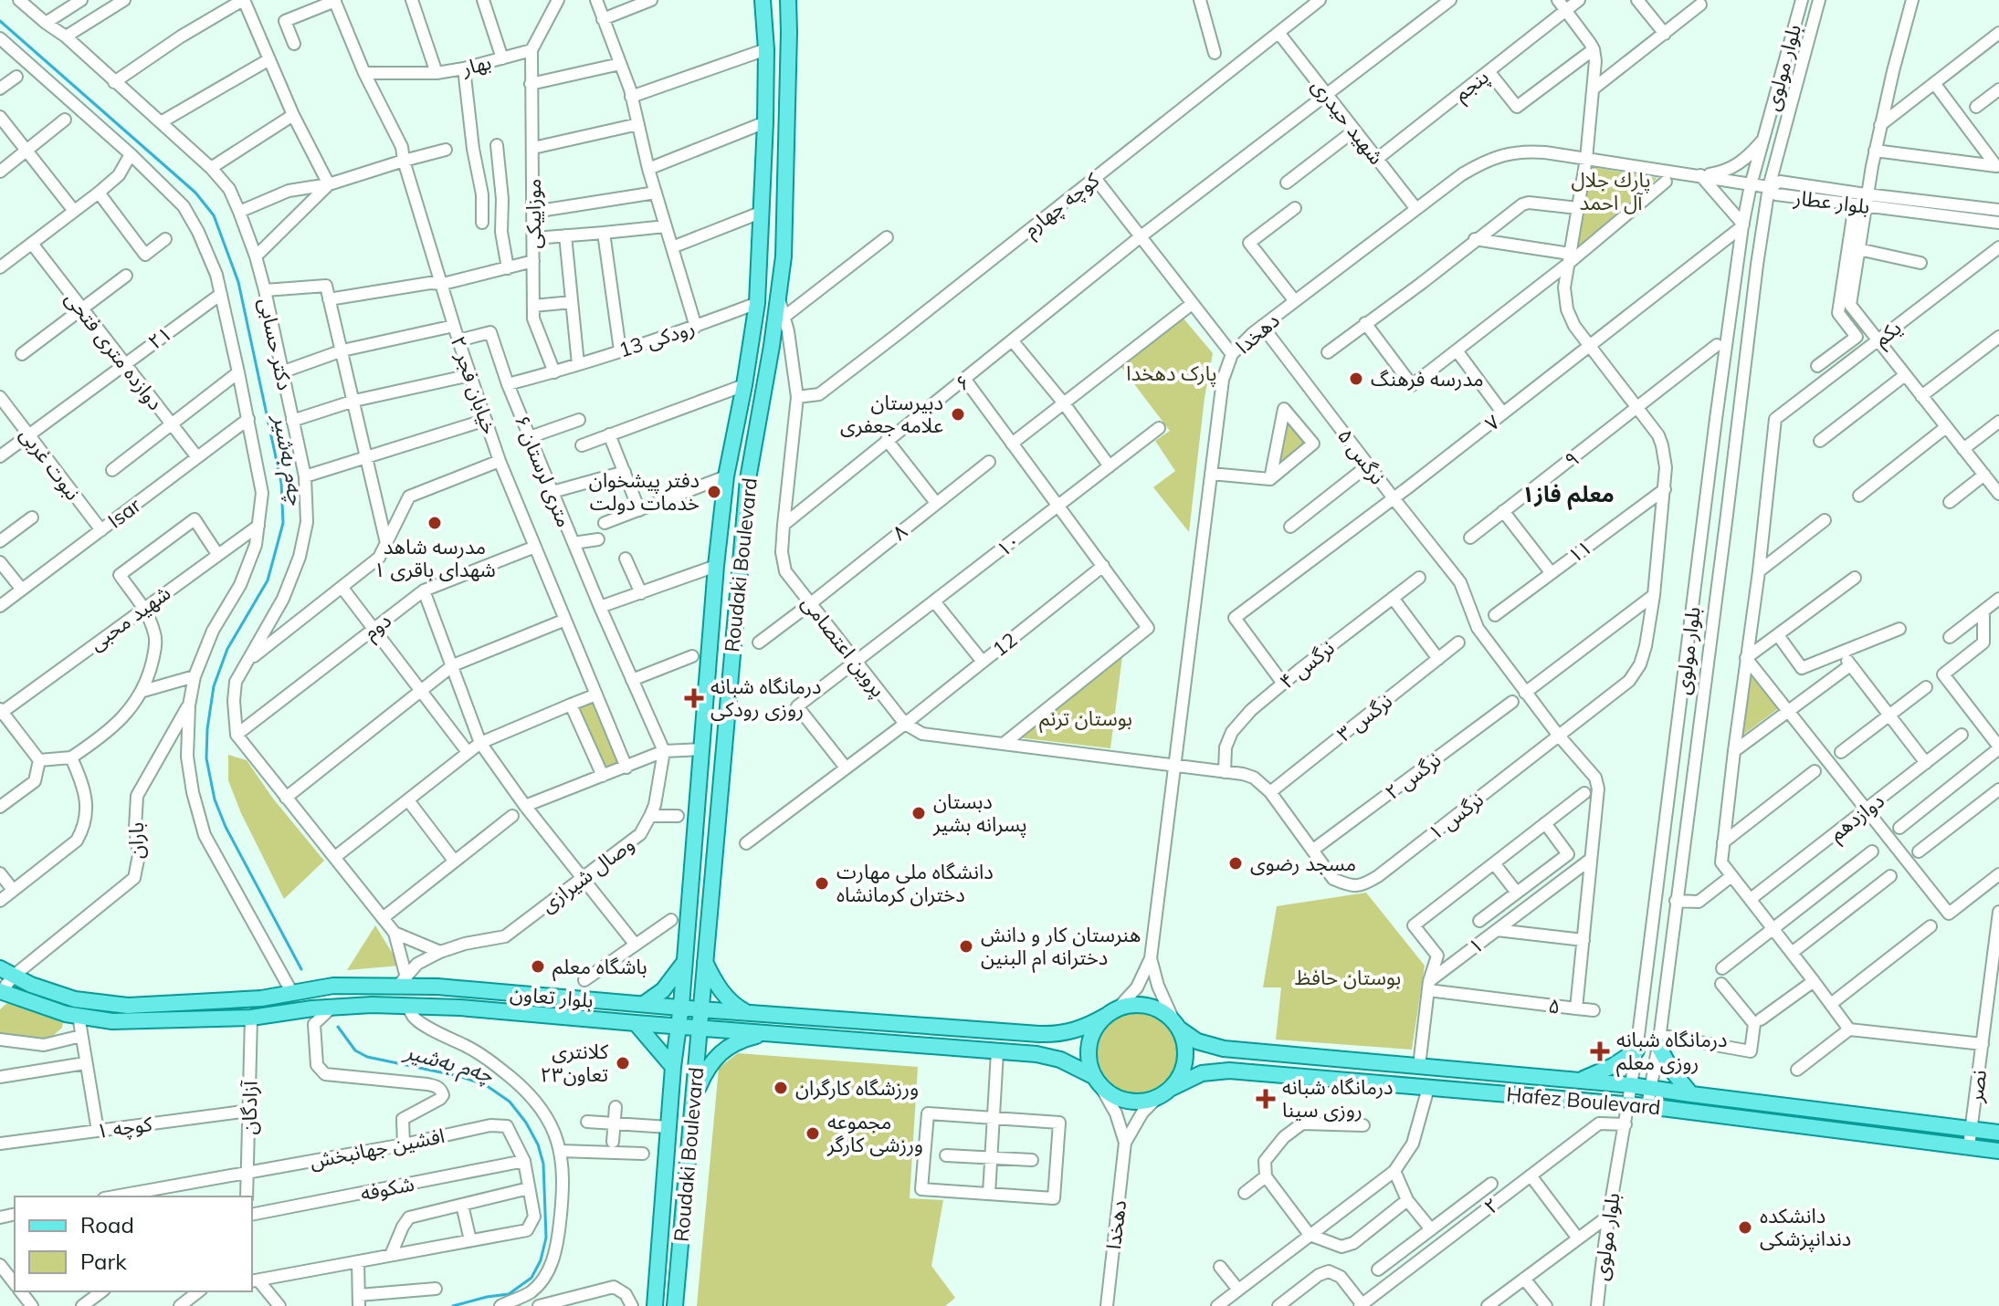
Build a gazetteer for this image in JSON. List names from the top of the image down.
{
  "streets": {
    "main road": ["Roudaki Boulevard", "بلوار تعاون", "Hafez Boulevard"],
    "street": [
      "بهار",
      "بلوار مولوی",
      "پنجم",
      "شهید حیدری",
      "بلوار عطار",
      "کوچه چهارم",
      "موزاییکی",
      "دهخدا",
      "یکم",
      "۲۱",
      "رودکی 13",
      "دکتر حسابی",
      "دوازده متری فتحی",
      "۶",
      "خیابان فجر ۲",
      "۷",
      "نرگس ۵",
      "۹",
      "نبوت غربی",
      "۶ متری لرستان",
      "Isar",
      "۸",
      "۱۰",
      "۱۱",
      "شهید محبی",
      "دوم",
      "12",
      "پروین اعتصامی",
      "نرگس ۴",
      "نرگس ۳",
      "نرگس ۲",
      "نرگس ۱",
      "دوازدهم",
      "باران",
      "وصال شیرازی",
      "۱",
      "۵",
      "نصر",
      "آزادگان",
      "کوچه ۱",
      "افشین جهانبخش",
      "شکوفه",
      "۲"
    ]
  },
  "crossings": [
    ["بهار", "موزاییکی"],
    ["بهار", "خیابان فجر ۲"],
    ["بلوار مولوی", "بلوار عطار"],
    ["بلوار مولوی", "دهخدا"],
    ["بلوار مولوی", "۷"],
    ["بلوار مولوی", "Hafez Boulevard"],
    ["بلوار مولوی", "۲"],
    ["پنجم", "شهید حیدری"],
    ["شهید حیدری", "کوچه چهارم"],
    ["شهید حیدری", "دهخدا"],
    ["شهید حیدری", "۶"],
    ["بلوار عطار", "دهخدا"],
    ["کوچه چهارم", "پروین اعتصامی"],
    ["موزاییکی", "رودکی 13"],
    ["دهخدا", "نرگس ۵"],
    ["۲۱", "دوازده متری فتحی"],
    ["۲۱", "نبوت غربی"],
    ["رودکی 13", "۶ متری لرستان"],
    ["رودکی 13", "Roudaki Boulevard"],
    ["دکتر حسابی", "دوم"],
    ["دوازده متری فتحی", "Isar"],
    ["۶", "پروین اعتصامی"],
    ["خیابان فجر ۲", "۶ متری لرستان"],
    ["خیابان فجر ۲", "دوم"],
    ["۷", "نرگس ۵"],
    ["۷", "۵"],
    ["نرگس ۵", "نرگس ۴"],
    ["نرگس ۵", "۵"],
    ["۹", "نرگس ۱"],
    ["نبوت غربی", "Isar"],
    ["۸", "پروین اعتصامی"],
    ["۱۰", "12"],
    ["۱۰", "پروین اعتصامی"],
    ["۱۱", "نرگس ۱"],
    ["Roudaki Boulevard", "پروین اعتصامی"],
    ["Roudaki Boulevard", "بلوار تعاون"],
    ["12", "پروین اعتصامی"],
    ["نرگس ۲", "نرگس ۱"],
    ["نرگس ۱", "۵"],
    ["باران", "بلوار تعاون"],
    ["وصال شیرازی", "بلوار تعاون"],
    ["۱", "۵"],
    ["بلوار تعاون", "Hafez Boulevard"],
    ["بلوار تعاون", "آزادگان"],
    ["نصر", "Hafez Boulevard"],
    ["آزادگان", "کوچه ۱"],
    ["آزادگان", "افشین جهانبخش"],
    ["افشین جهانبخش", "شکوفه"]
  ],
  "districts": ["معلم فاز۱"],
  "water": ["چەم بەشیر"],
  "parks": [
    "پارك جلال آل احمد",
    "پارک دهخدا",
    "بوستان ترنم",
    "بوستان حافظ"
  ],
  "places": {
    "other": [
      "مدرسه فرهنگ",
      "دبیرستان علامه جعفری",
      "دفتر پیشخوان خدمات دولت",
      "مدرسه شاهد شهدای باقری ۱",
      "دبستان پسرانه بشير",
      "مسجد رضوی",
      "دانشگاه ملی مهارت دختران کرمانشاه",
      "هنرستان کار و دانش دخترانه ام البنین",
      "باشگاه معلم",
      "کلانتری ۲۳تعاون",
      "ورزشگاه کارگران",
      "مجموعه ورزشی کارگر",
      "دانشکده دندانپزشکی"
    ],
    "health": ["درمانگاه شبانه روزی رودکی", "درمانگاه شبانه روزی معلم", "درمانگاه شبانه روزی سینا"]
  },
  "legend": ["Road", "Park"]
}
